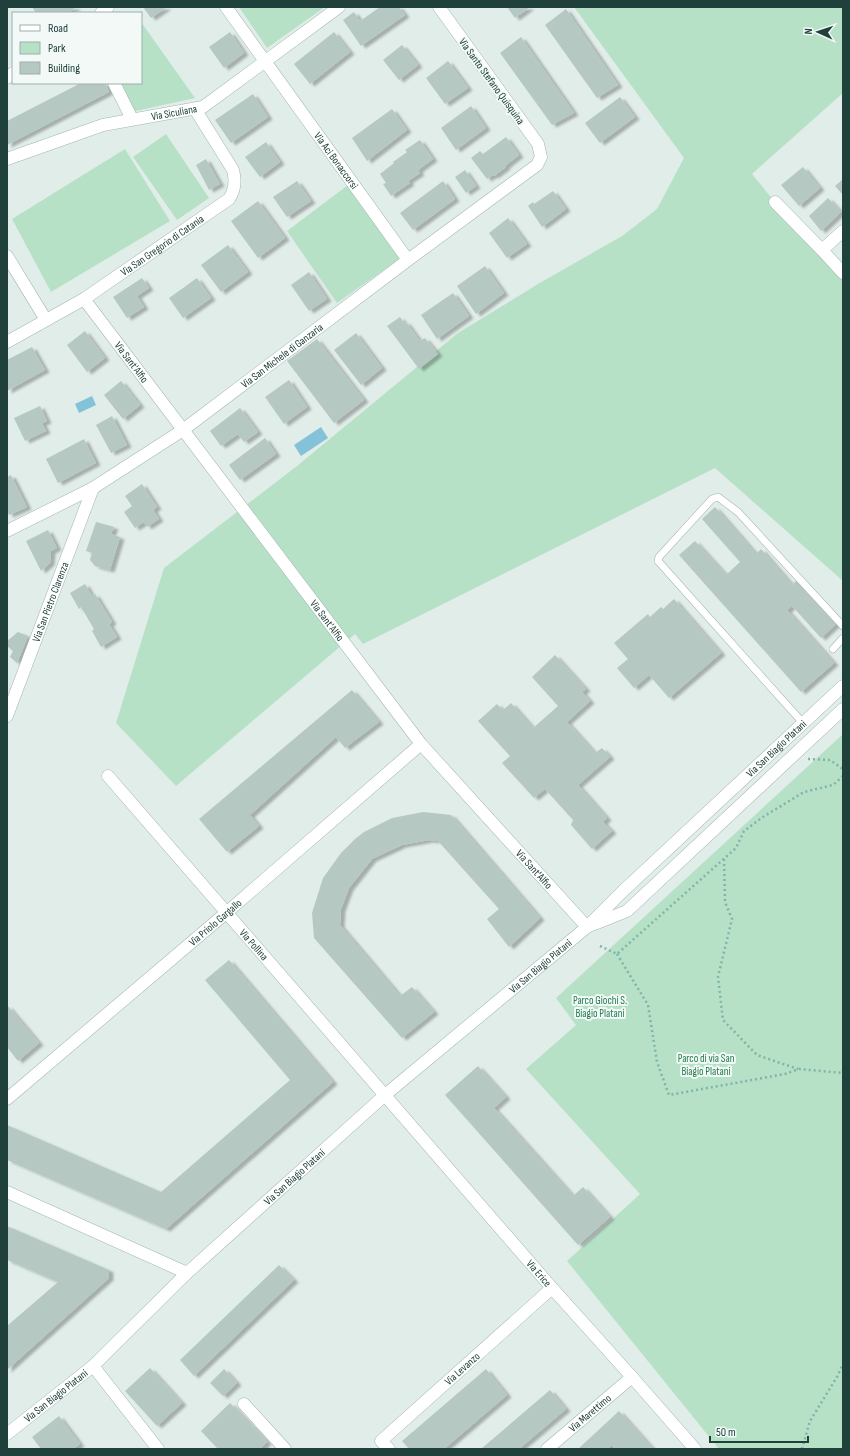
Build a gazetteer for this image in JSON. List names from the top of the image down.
{
  "streets": {
    "street": [
      "Via Santo Stefano Quisquina",
      "Via Siculiana",
      "Via Aci Bonaccorsi",
      "Via San Gregorio di Catania",
      "Via San Michele di Ganzaria",
      "Via Sant'Alfio",
      "Via San Pietro Clarenza",
      "Via San Biagio Platani",
      "Via Priolo Gargallo",
      "Via Pollina",
      "Via Erice",
      "Via Levanzo",
      "Via Marettimo"
    ]
  },
  "crossings": [
    ["Via Santo Stefano Quisquina", "Via San Michele di Ganzaria"],
    ["Via Siculiana", "Via Aci Bonaccorsi"],
    ["Via Siculiana", "Via San Gregorio di Catania"],
    ["Via Aci Bonaccorsi", "Via San Michele di Ganzaria"],
    ["Via San Gregorio di Catania", "Via Sant'Alfio"],
    ["Via San Michele di Ganzaria", "Via Sant'Alfio"],
    ["Via San Michele di Ganzaria", "Via San Pietro Clarenza"],
    ["Via Sant'Alfio", "Via San Biagio Platani"],
    ["Via Sant'Alfio", "Via Priolo Gargallo"],
    ["Via San Biagio Platani", "Via Pollina"],
    ["Via San Biagio Platani", "Via Erice"],
    ["Via Priolo Gargallo", "Via Pollina"],
    ["Via Pollina", "Via Erice"],
    ["Via Erice", "Via Levanzo"],
    ["Via Erice", "Via Marettimo"]
  ],
  "parks": ["Parco Giochi S. Biagio Platani", "Parco di via San Biagio Platani"],
  "legend": ["Road", "Park", "Building"],
  "scale_bar": "50 m",
  "north": "left"
}
